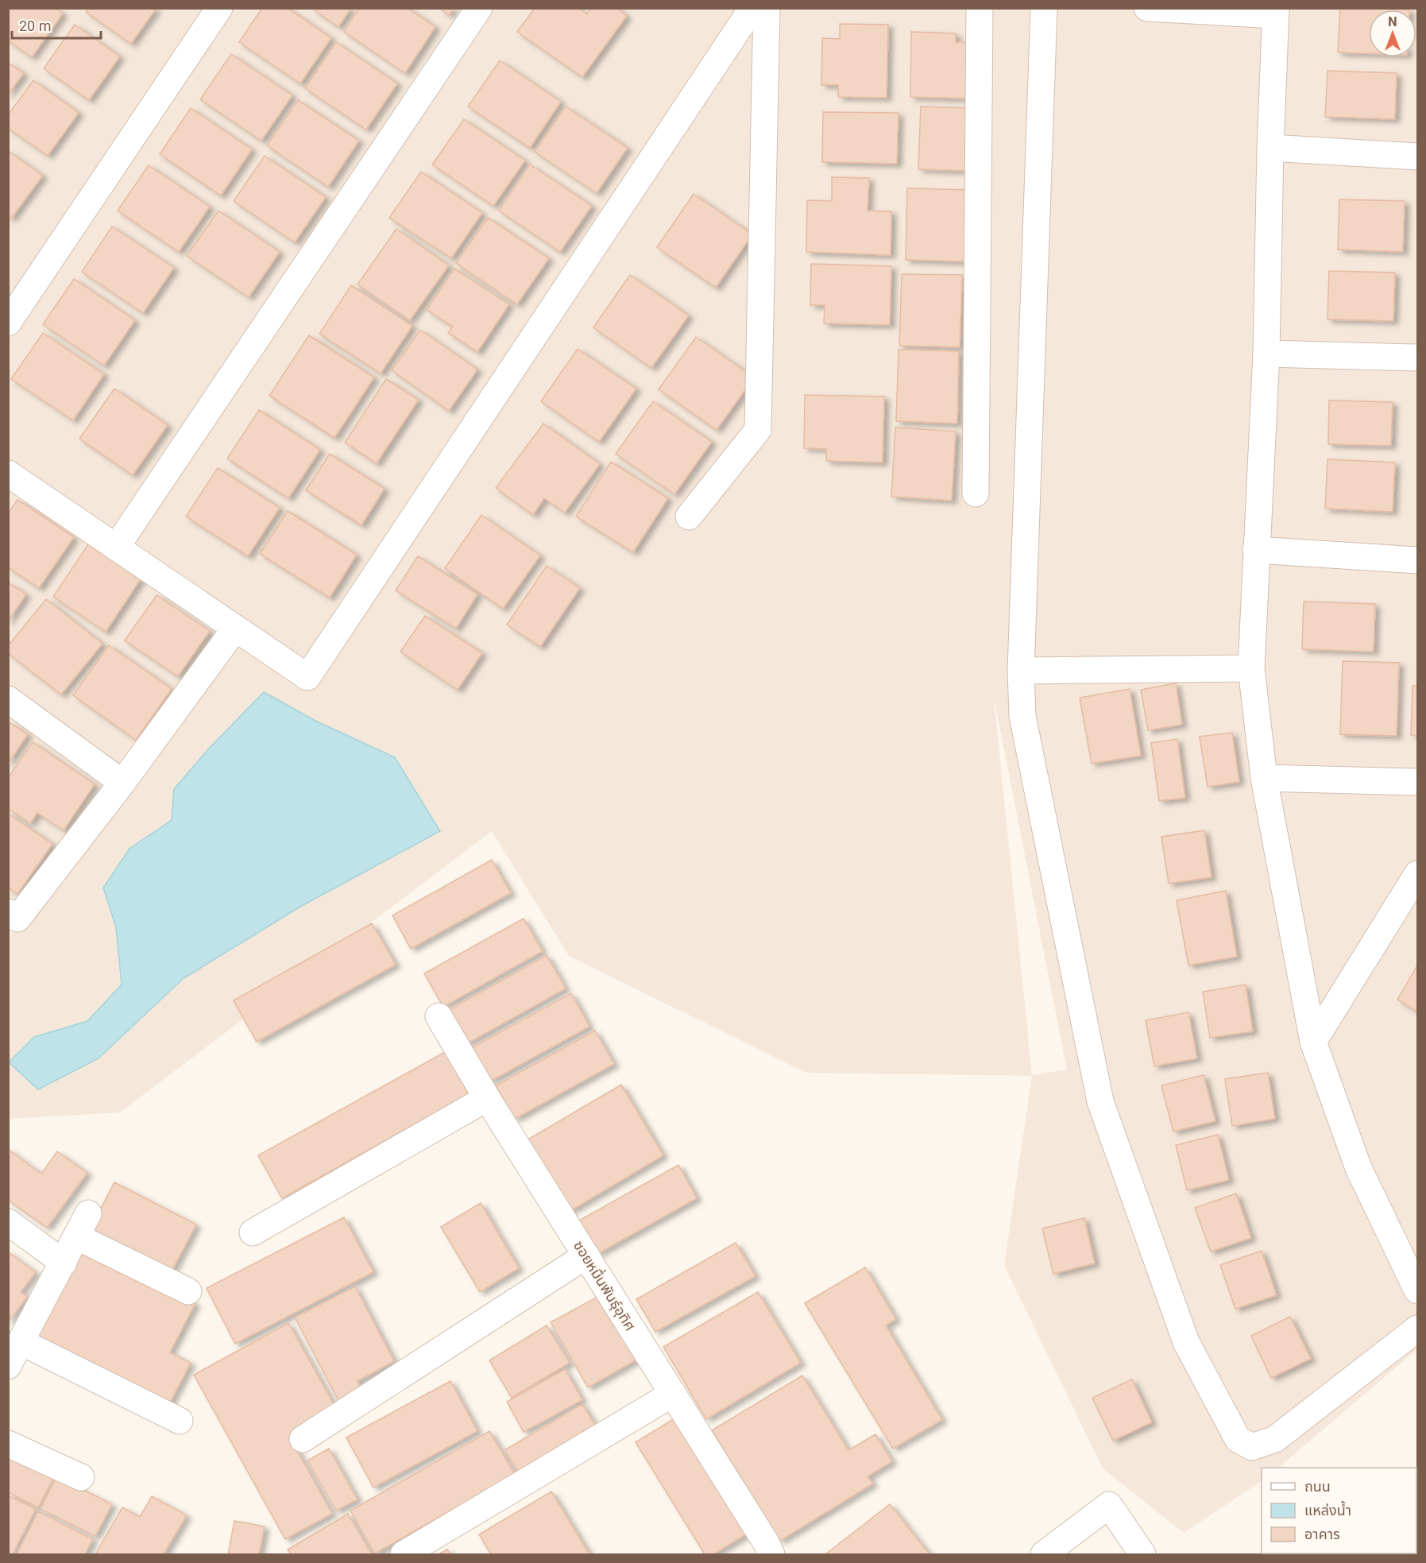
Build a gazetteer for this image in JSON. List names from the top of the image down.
{
  "streets": {
    "street": ["ซอยหมื่นพันธุ์อุทิศ"]
  },
  "legend": ["ถนน", "แหล่งน้ำ", "อาคาร"],
  "scale_bar": "20 m",
  "north": "top"
}
